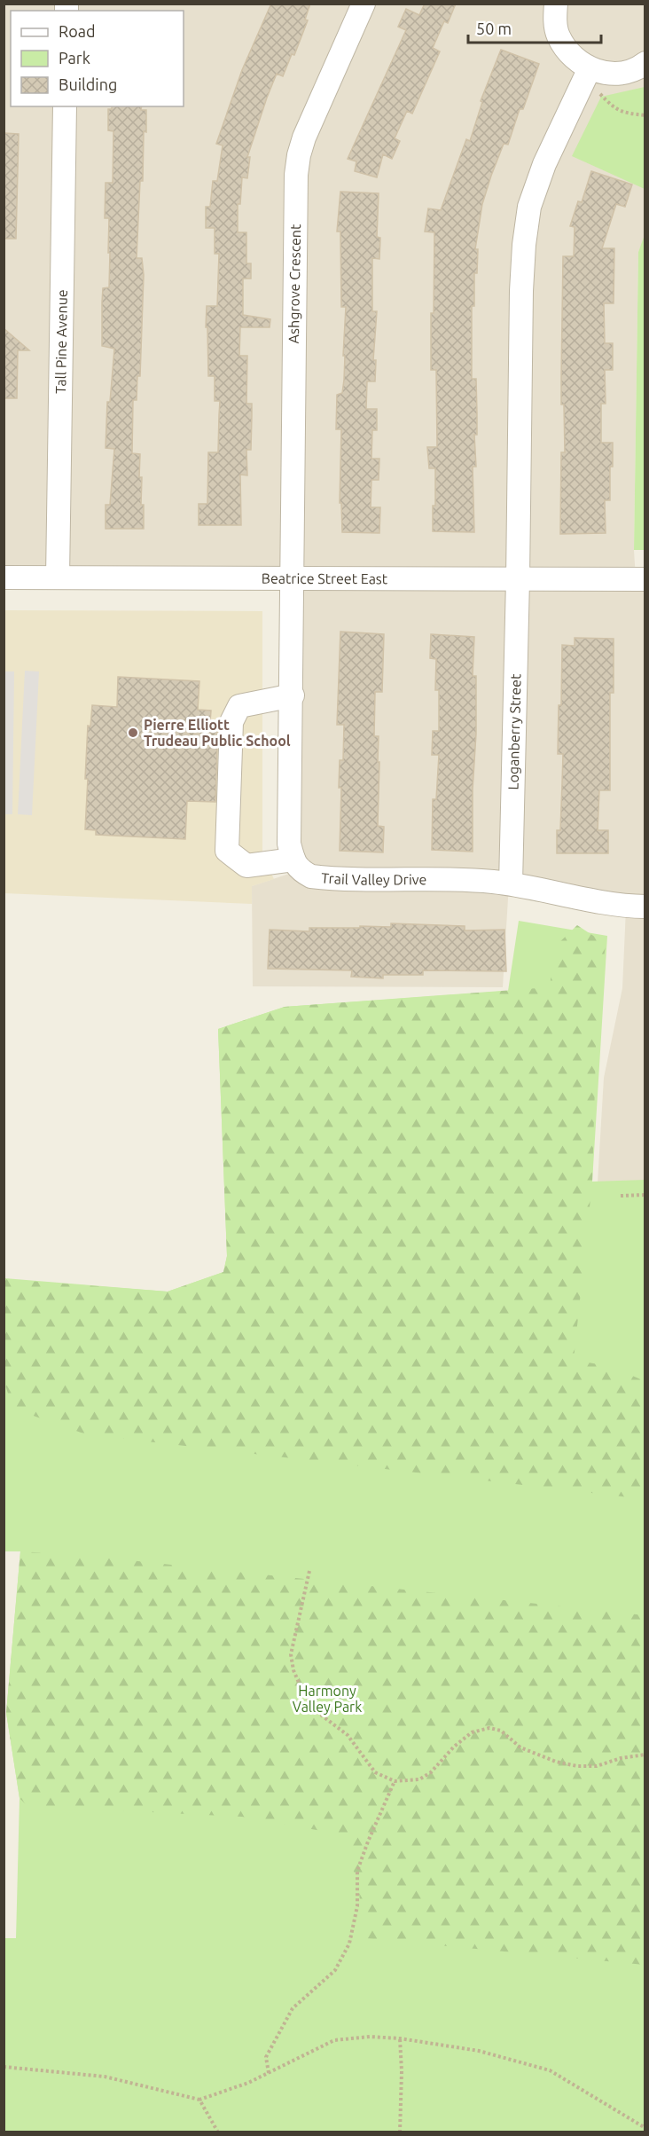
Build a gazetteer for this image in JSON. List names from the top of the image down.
{
  "streets": {
    "street": [
      "Ashgrove Crescent",
      "Tall Pine Avenue",
      "Beatrice Street East",
      "Loganberry Street",
      "Trail Valley Drive"
    ]
  },
  "crossings": [
    ["Ashgrove Crescent", "Beatrice Street East"],
    ["Tall Pine Avenue", "Beatrice Street East"],
    ["Beatrice Street East", "Loganberry Street"],
    ["Loganberry Street", "Trail Valley Drive"]
  ],
  "parks": ["Harmony Valley Park"],
  "places": ["Pierre Elliott Trudeau Public School"],
  "legend": ["Road", "Park", "Building"],
  "scale_bar": "50 m"
}
